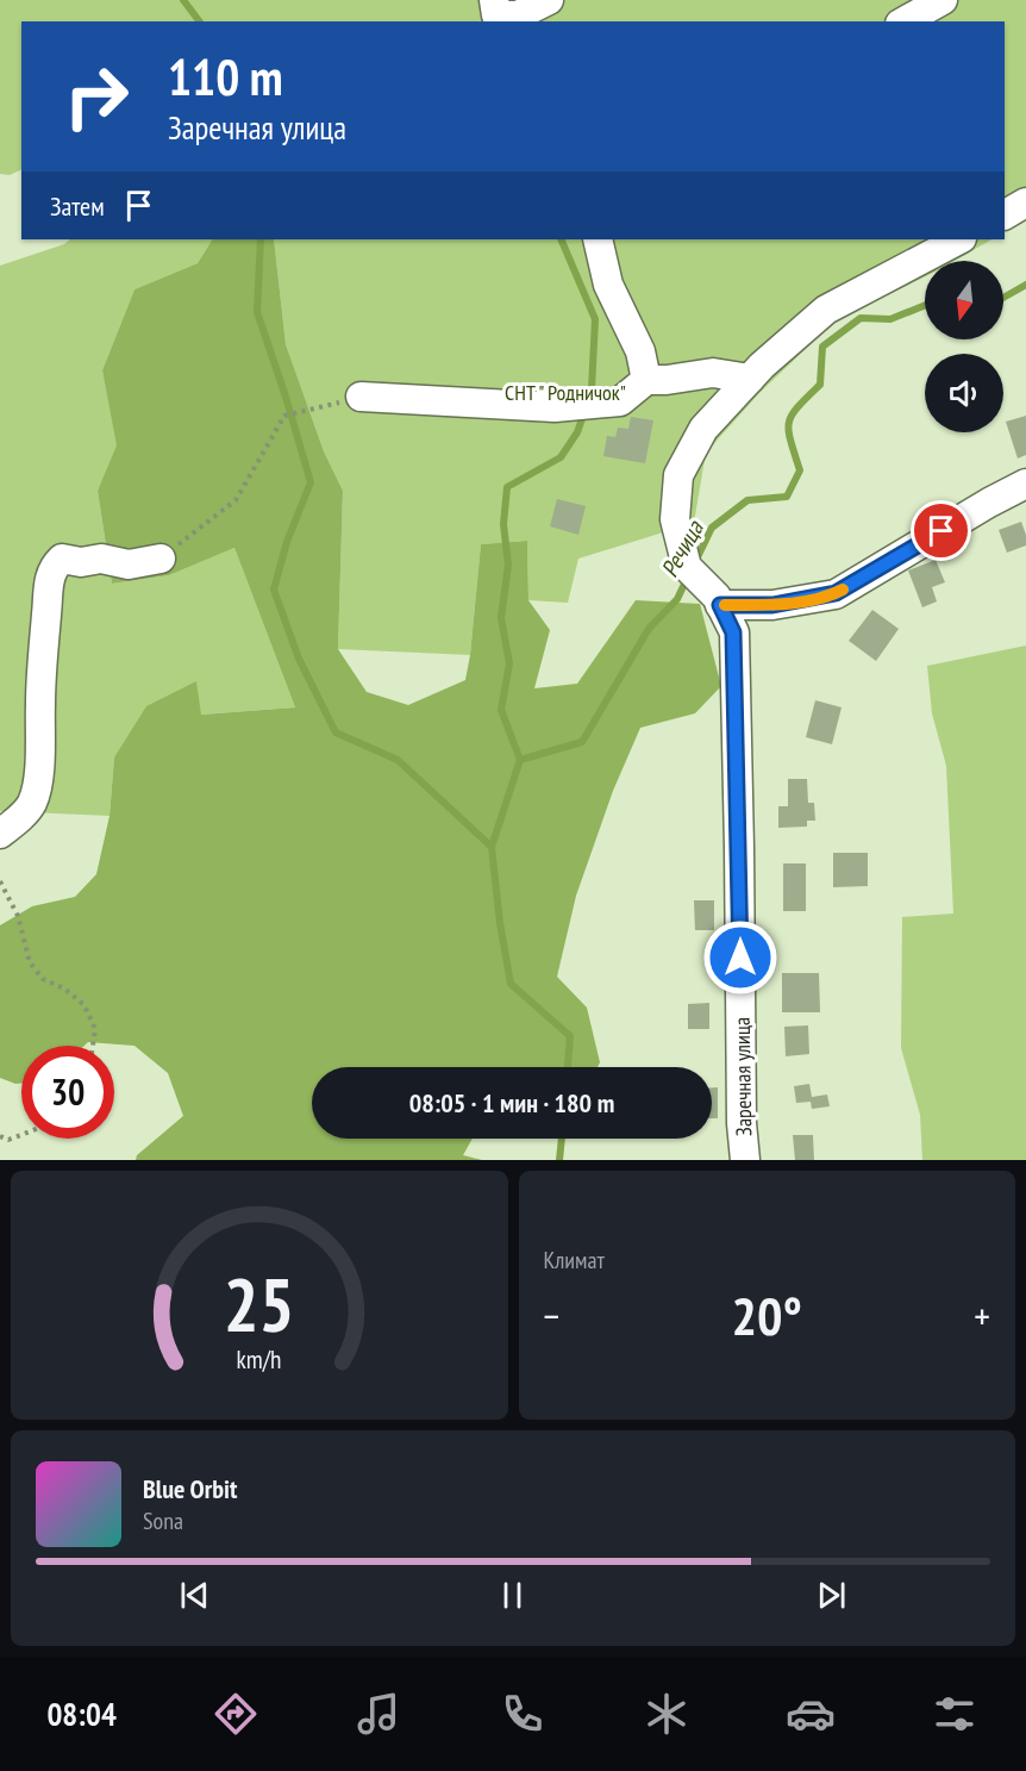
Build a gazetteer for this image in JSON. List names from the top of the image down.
{
  "streets": {
    "street": ["Заречная улица"]
  },
  "water": ["Речица"],
  "parks": ["СНТ \" Родничок\""],
  "north": "bottom",
  "page": {
    "turn": ["110 m", "Заречная улица"],
    "then": "Затем",
    "limit": "30",
    "trip": "08:05 · 1 мин · 180 m",
    "tile": "Климат",
    "heat": ["−", "20°", "+"],
    "song": ["Blue Orbit", "Sona"],
    "tabs": "08:04",
    "gauge": ["25", "km/h"]
  }
}
